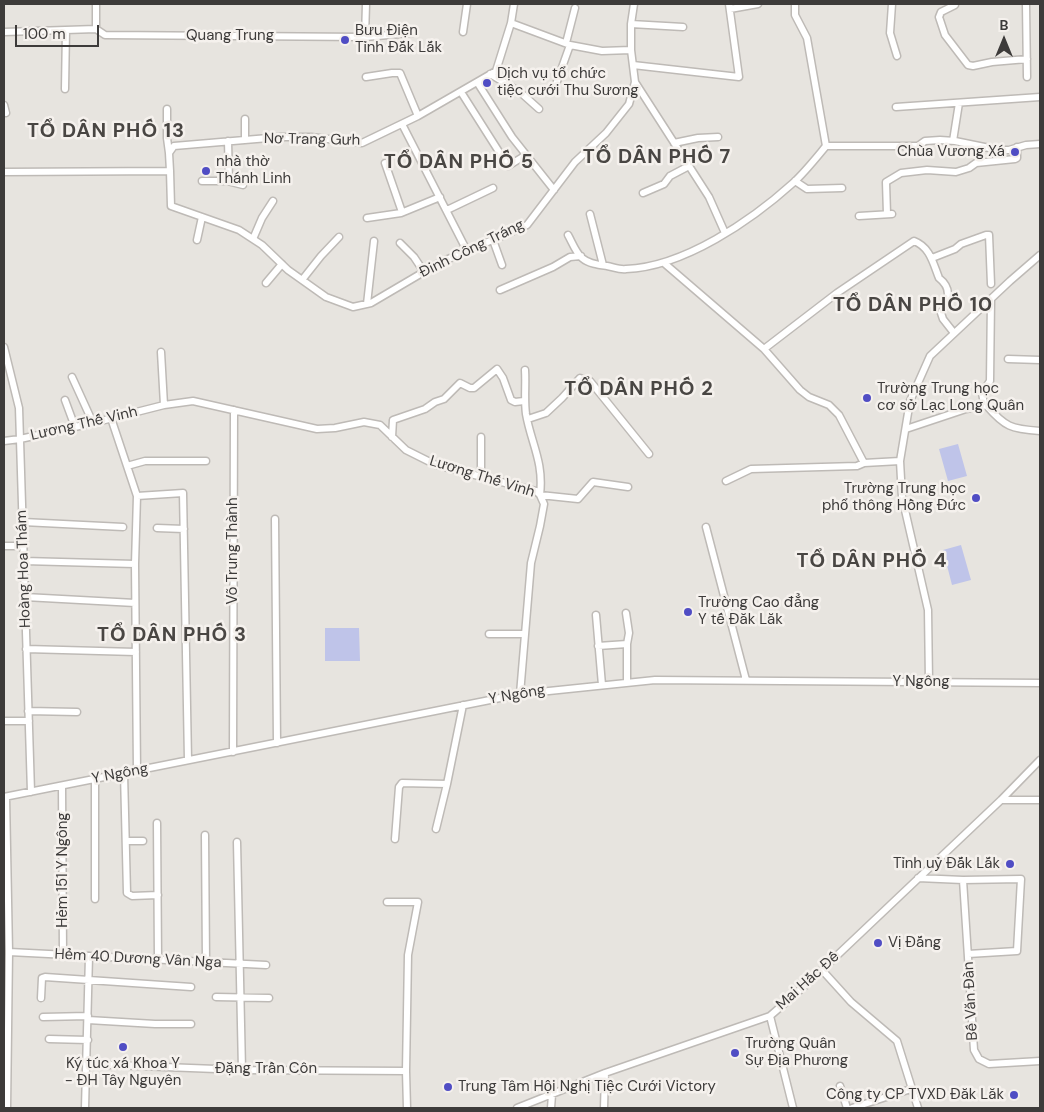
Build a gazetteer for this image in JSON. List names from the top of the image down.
{
  "streets": {
    "street": [
      "Quang Trung",
      "Nơ Trang Gưh",
      "Đinh Công Tráng",
      "Lương Thế Vinh",
      "Võ Trung Thành",
      "Hoàng Hoa Thám",
      "Y Ngông",
      "Hẻm 151 Y Ngông",
      "Hẻm 40 Dương Vân Nga",
      "Mai Hắc Đế",
      "Bế Văn Đàn",
      "Đặng Trần Côn"
    ]
  },
  "crossings": [
    ["Lương Thế Vinh", "Võ Trung Thành"],
    ["Lương Thế Vinh", "Hoàng Hoa Thám"],
    ["Lương Thế Vinh", "Y Ngông"],
    ["Võ Trung Thành", "Y Ngông"],
    ["Hoàng Hoa Thám", "Y Ngông"],
    ["Y Ngông", "Hẻm 151 Y Ngông"],
    ["Hẻm 151 Y Ngông", "Hẻm 40 Dương Vân Nga"]
  ],
  "districts": [
    "TỔ DÂN PHỐ 13",
    "TỔ DÂN PHỐ 7",
    "TỔ DÂN PHỐ 5",
    "TỔ DÂN PHỐ 10",
    "TỔ DÂN PHỐ 2",
    "TỔ DÂN PHỐ 4",
    "TỔ DÂN PHỐ 3"
  ],
  "places": [
    "Bưu Điện Tỉnh Đắk Lắk",
    "Dịch vụ tổ chức tiệc cưới Thu Sương",
    "Chùa Vương Xá",
    "nhà thờ Thánh Linh",
    "Trường Trung học cơ sở Lạc Long Quân",
    "Trường Trung học phổ thông Hồng Đức",
    "Trường Cao đẳng Y tế Đăk Lăk",
    "Tỉnh uỷ Đắk Lắk",
    "Vị Đắng",
    "Ký túc xá Khoa Y - ĐH Tây Nguyên",
    "Trường Quân Sự Địa Phương",
    "Trung Tâm Hội Nghị Tiệc Cưới Victory",
    "Công ty CP TVXD Đăk Lăk"
  ],
  "scale_bar": "100 m",
  "north": "top"
}
